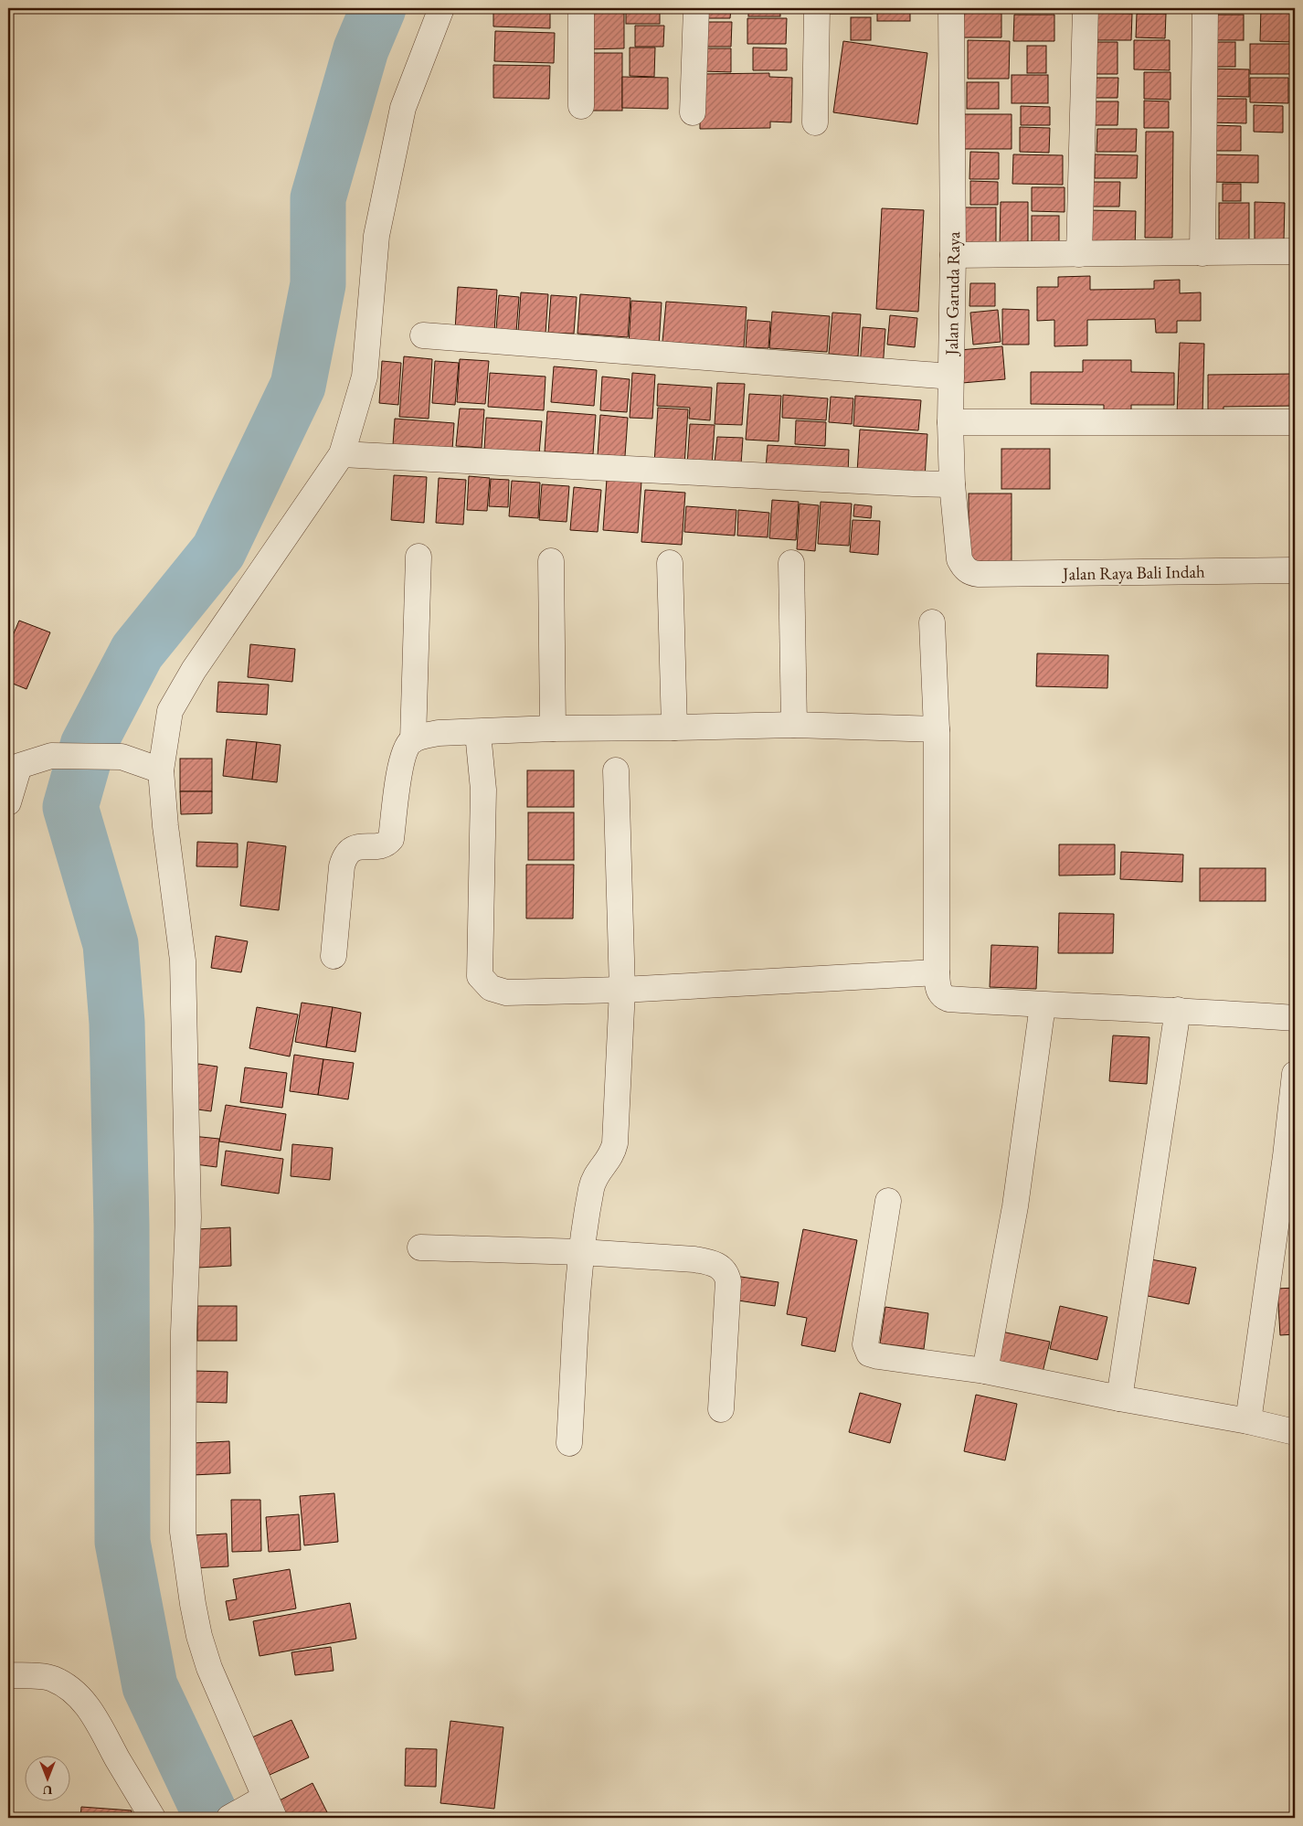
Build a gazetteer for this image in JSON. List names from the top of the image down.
{
  "streets": {
    "street": ["Jalan Garuda Raya", "Jalan Raya Bali Indah"]
  },
  "crossings": [
    ["Jalan Garuda Raya", "Jalan Raya Bali Indah"]
  ],
  "north": "bottom"
}
